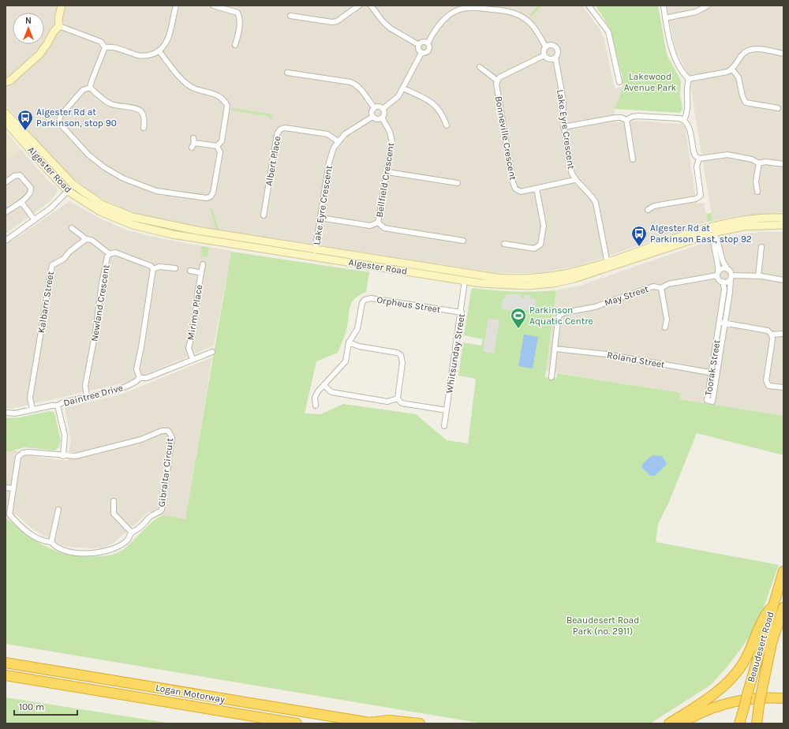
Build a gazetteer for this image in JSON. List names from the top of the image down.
{
  "streets": {
    "highway": ["Beaudesert Road", "Logan Motorway"],
    "main road": ["Algester Road"],
    "street": [
      "Lake Eyre Crescent",
      "Bonneville Crescent",
      "Albert Place",
      "Bellfield Crescent",
      "May Street",
      "Kalbarri Street",
      "Newland Crescent",
      "Orpheus Street",
      "Mirima Place",
      "Whitsunday Street",
      "Roland Street",
      "Toorak Street",
      "Daintree Drive",
      "Gibraltar Circuit"
    ]
  },
  "crossings": [
    ["Lake Eyre Crescent", "Bonneville Crescent"],
    ["Lake Eyre Crescent", "Albert Place"],
    ["Lake Eyre Crescent", "Algester Road"],
    ["Lake Eyre Crescent", "Bellfield Crescent"],
    ["Algester Road", "Whitsunday Street"],
    ["May Street", "Roland Street"],
    ["May Street", "Toorak Street"],
    ["Kalbarri Street", "Daintree Drive"],
    ["Newland Crescent", "Daintree Drive"],
    ["Orpheus Street", "Whitsunday Street"],
    ["Mirima Place", "Daintree Drive"],
    ["Roland Street", "Toorak Street"]
  ],
  "parks": ["Lakewood Avenue Park", "Beaudesert Road Park (no. 2911)"],
  "places": {
    "bus stop": ["Algester Rd at Parkinson, stop 90", "Algester Rd at Parkinson East, stop 92"],
    "sports": ["Parkinson Aquatic Centre"]
  },
  "scale_bar": "100 m",
  "north": "top"
}
